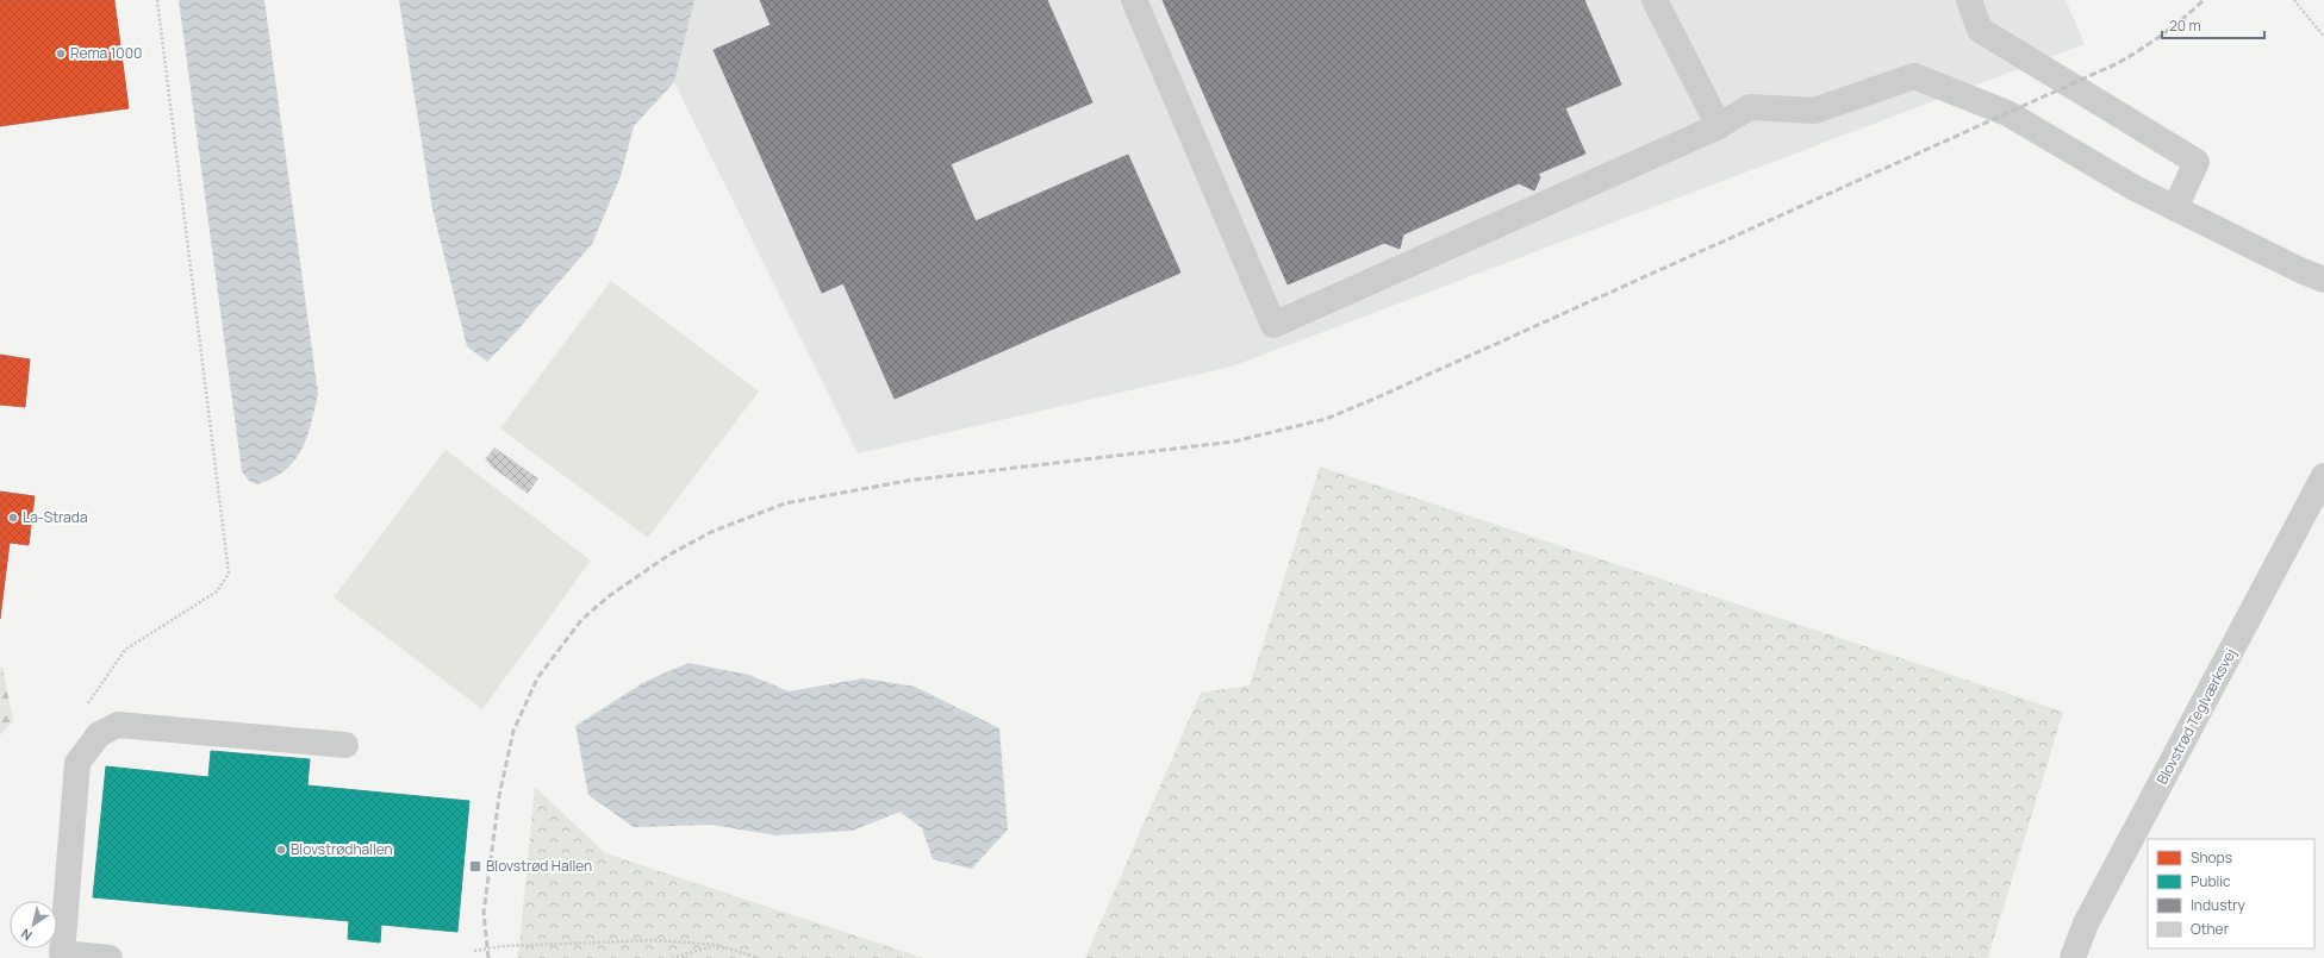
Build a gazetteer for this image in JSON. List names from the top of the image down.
{
  "streets": {
    "street": ["Blovstrød Teglværksvej"]
  },
  "places": {
    "other": ["Rema 1000", "La-Strada", "Blovstrødhallen"],
    "transit": ["Blovstrød Hallen"]
  },
  "legend": [
    "Shops",
    "Public",
    "Industry",
    "Other"
  ],
  "scale_bar": "20 m",
  "north": "bottom left"
}
